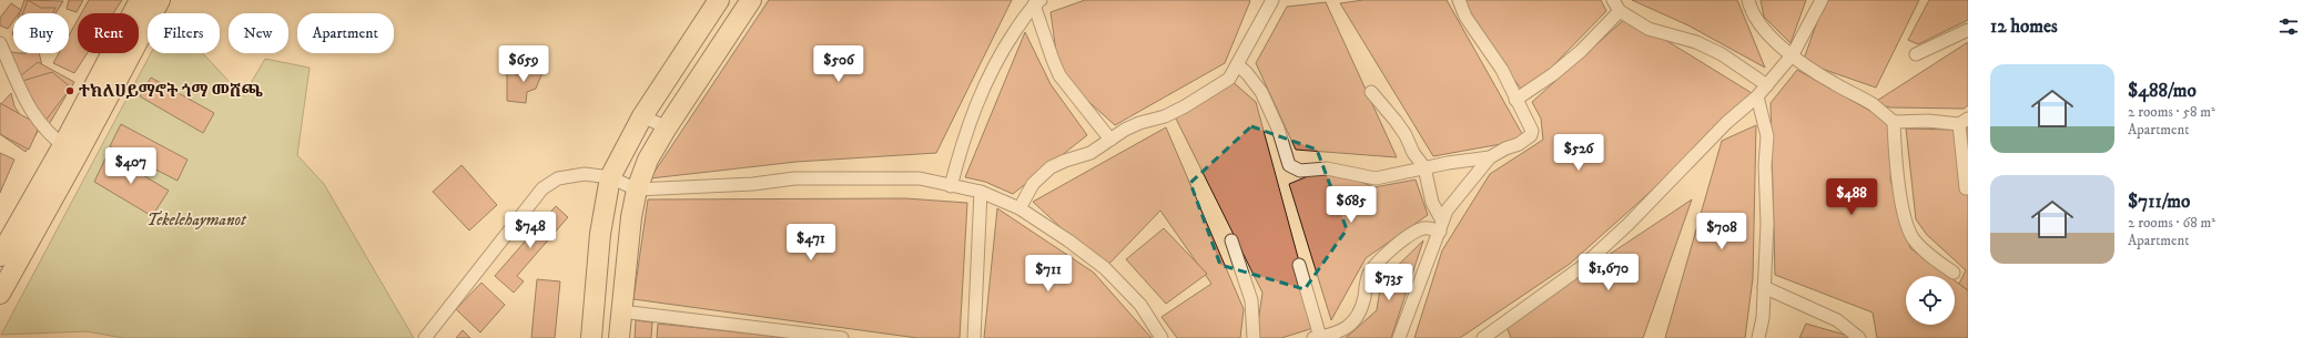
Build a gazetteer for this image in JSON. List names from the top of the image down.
{
  "parks": ["Tekelehaymanot"],
  "places": ["ተክለሀይማኖት ጎማ መሸጫ"],
  "page": {
    "heading": "12 homes",
    "chip": [
      "Buy",
      "Rent",
      "Filters",
      "New",
      "Apartment"
    ],
    "price": [
      "$659",
      "$506",
      "$526",
      "$407",
      "$488",
      "$685",
      "$748",
      "$708",
      "$471",
      "$1,670",
      "$711",
      "$735"
    ],
    "list": [
      {
        "name": "$488/mo",
        "note": "2 rooms · 58 m² · Apartment"
      },
      {
        "name": "$711/mo",
        "note": "2 rooms · 68 m² · Apartment"
      }
    ]
  }
}
